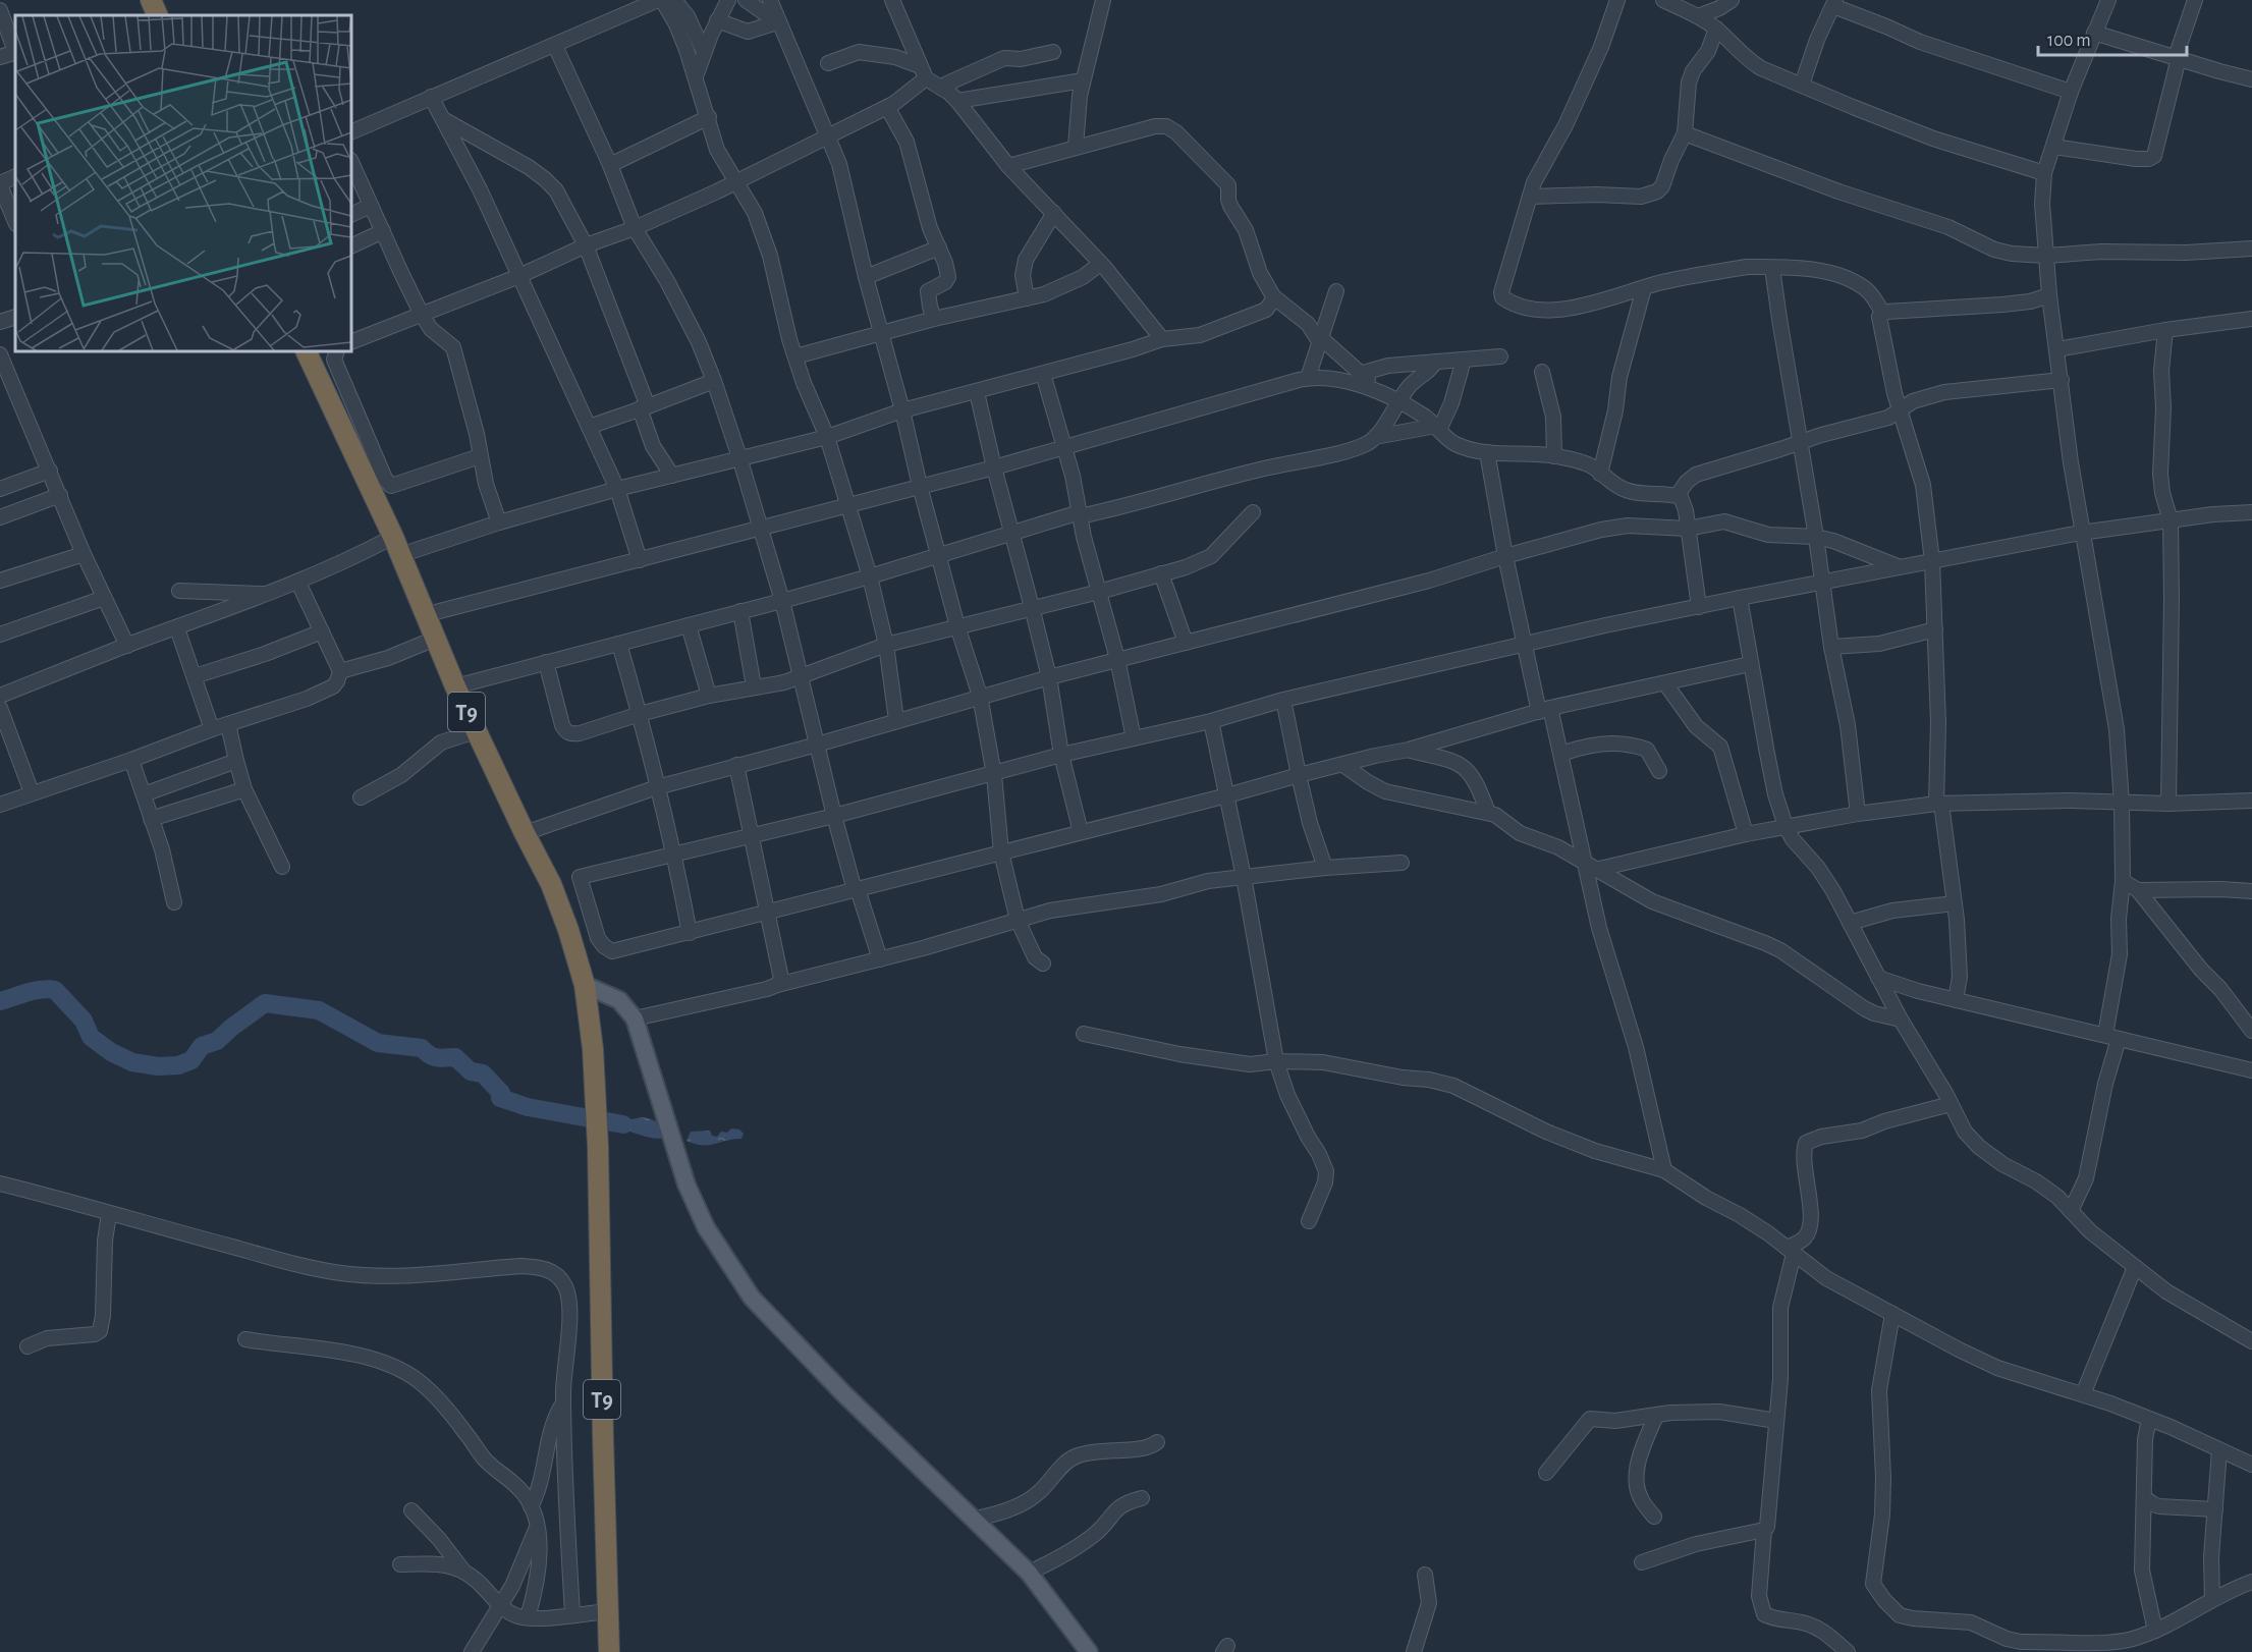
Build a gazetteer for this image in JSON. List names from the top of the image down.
{
  "streets": {
    "highway": ["T9"]
  },
  "scale_bar": "100 m"
}
